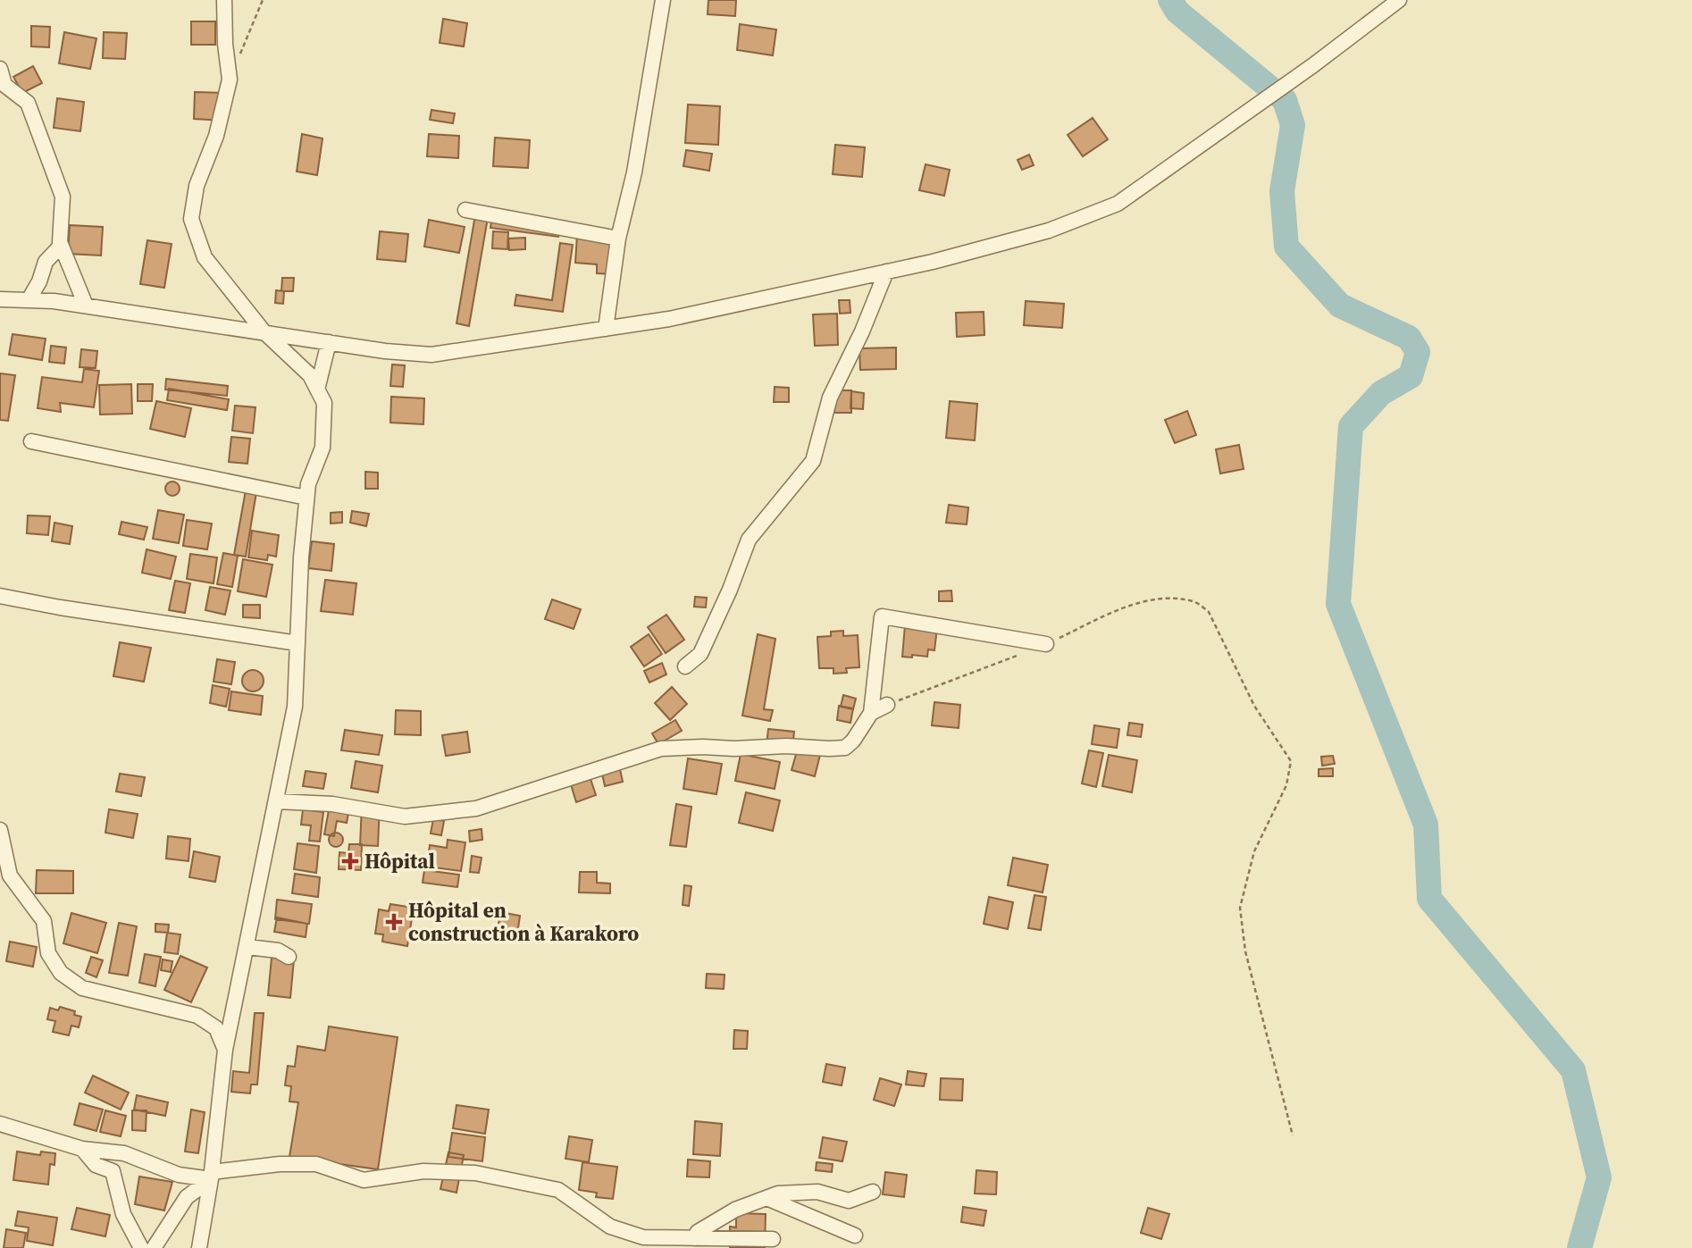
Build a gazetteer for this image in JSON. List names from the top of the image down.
{
  "places": {
    "health": ["Hôpital", "Hôpital en construction à Karakoro"]
  }
}
